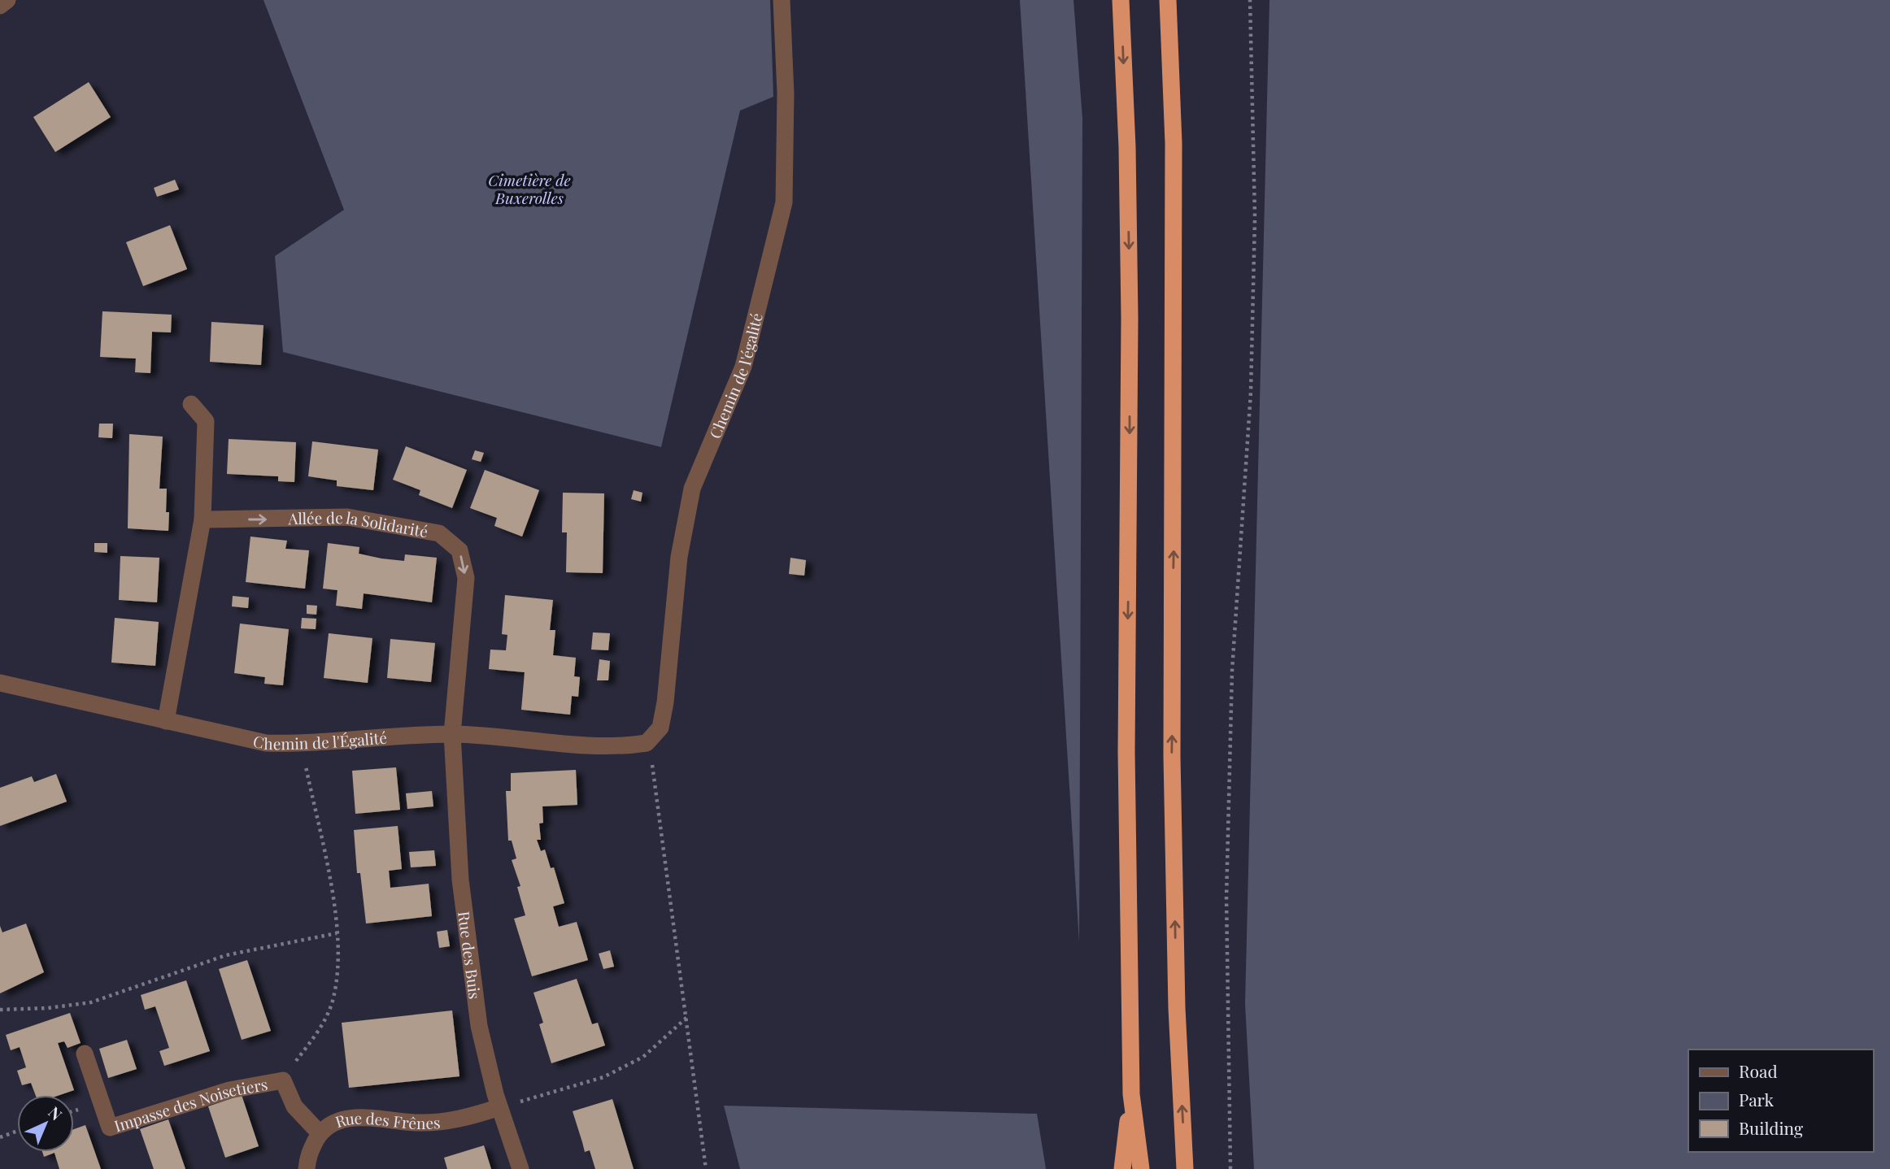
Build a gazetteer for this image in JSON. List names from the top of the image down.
{
  "streets": {
    "street": [
      "Chemin de l'égalité",
      "Allée de la Solidarité",
      "Chemin de l'Égalité",
      "Rue des Buis",
      "Impasse des Noisetiers",
      "Rue des Frênes"
    ]
  },
  "crossings": [
    ["Chemin de l'égalité", "Chemin de l'Égalité"],
    ["Allée de la Solidarité", "Chemin de l'Égalité"],
    ["Allée de la Solidarité", "Rue des Buis"],
    ["Chemin de l'Égalité", "Rue des Buis"],
    ["Rue des Buis", "Rue des Frênes"],
    ["Impasse des Noisetiers", "Rue des Frênes"]
  ],
  "parks": ["Cimetière de Buxerolles"],
  "legend": ["Road", "Park", "Building"],
  "north": "top right"
}
